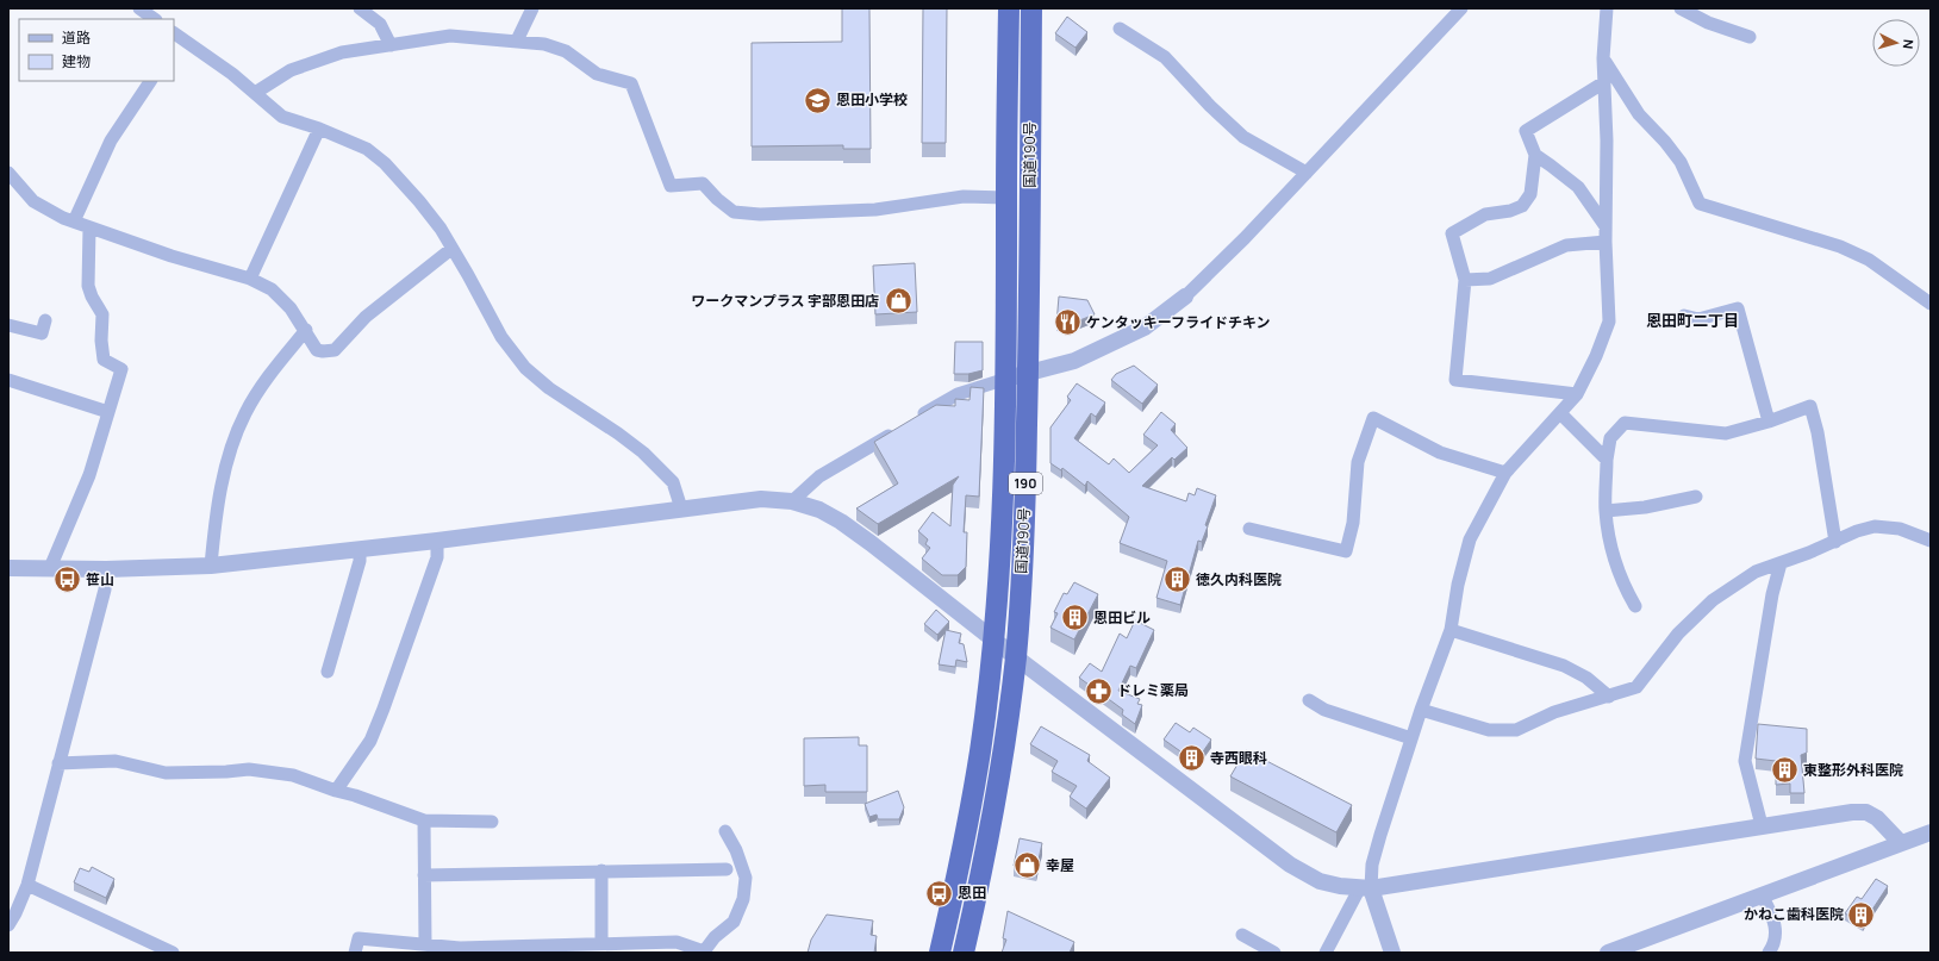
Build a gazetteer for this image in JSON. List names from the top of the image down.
{
  "streets": {
    "highway": ["国道190号", "190"]
  },
  "districts": ["恩田町二丁目"],
  "places": {
    "school or university": ["恩田小学校"],
    "shop": ["ワークマンプラス 宇部恩田店", "幸屋"],
    "restaurant": ["ケンタッキーフライドチキン"],
    "bus stop": ["笹山", "恩田"],
    "building": [
      "徳久内科医院",
      "恩田ビル",
      "寺西眼科",
      "東整形外科医院",
      "かねこ歯科医院"
    ],
    "pharmacy": ["ドレミ薬局"]
  },
  "legend": ["道路", "建物"],
  "north": "right"
}
